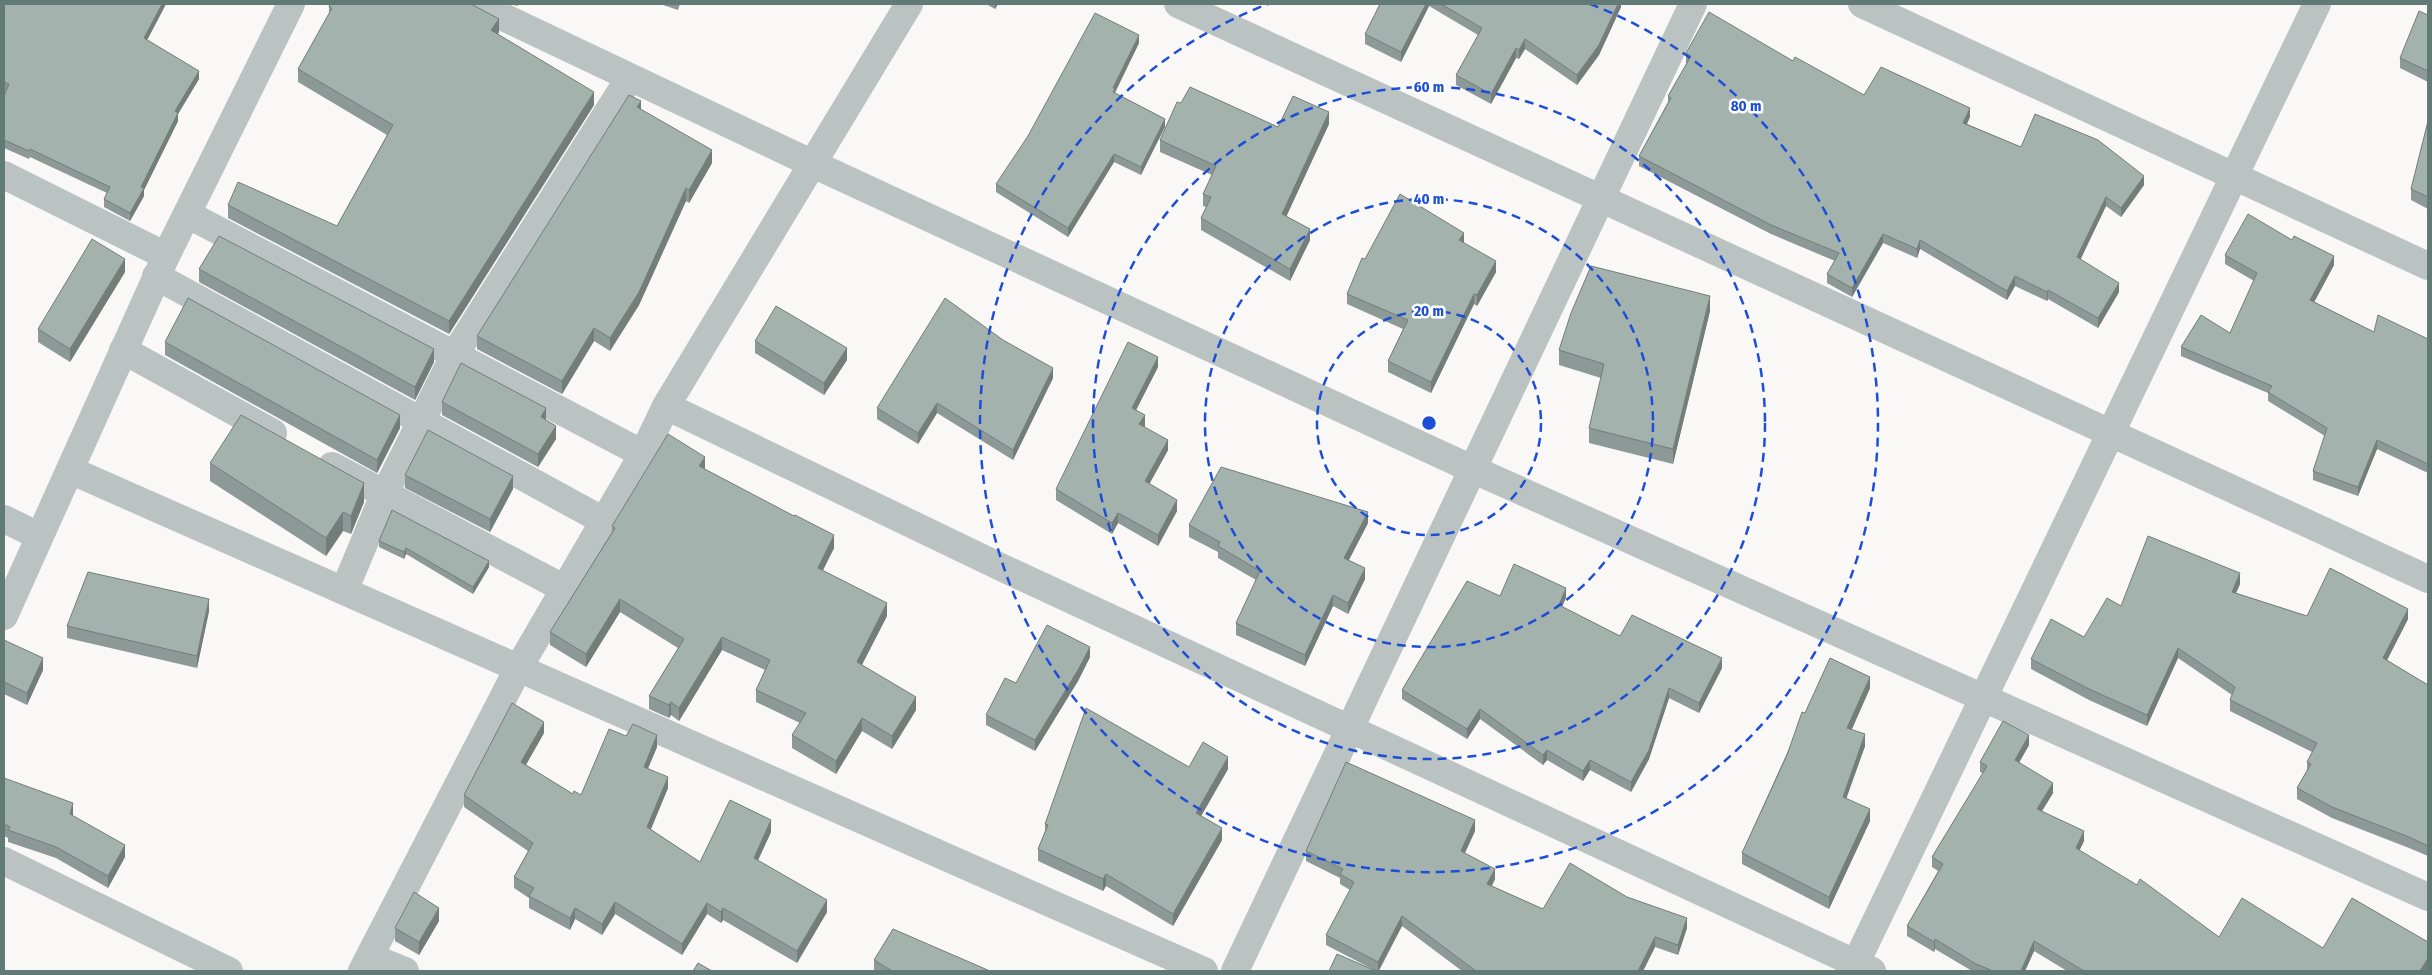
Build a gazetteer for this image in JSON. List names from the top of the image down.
{
  "rings": [
    "60 m",
    "80 m",
    "40 m",
    "20 m"
  ]
}
